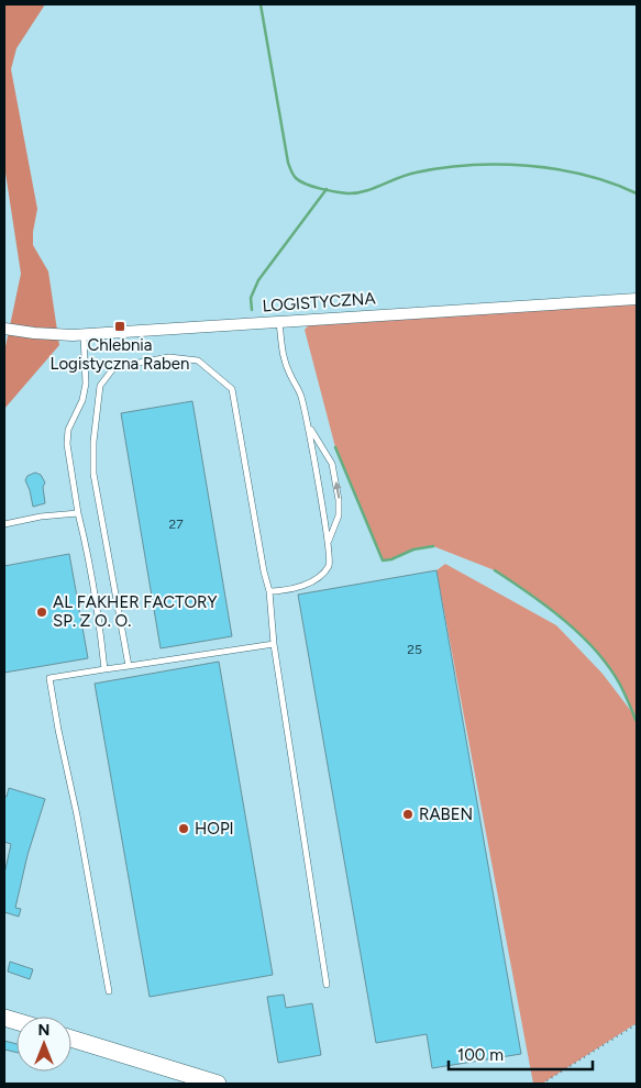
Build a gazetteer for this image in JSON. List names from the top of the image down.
{
  "streets": {
    "street": ["LOGISTYCZNA"]
  },
  "places": {
    "transit": ["Chlebnia Logistyczna Raben"],
    "other": ["AL FAKHER FACTORY SP. Z O. O.", "RABEN", "HOPI"]
  },
  "house_numbers": ["27", "25"],
  "scale_bar": "100 m",
  "north": "top"
}
